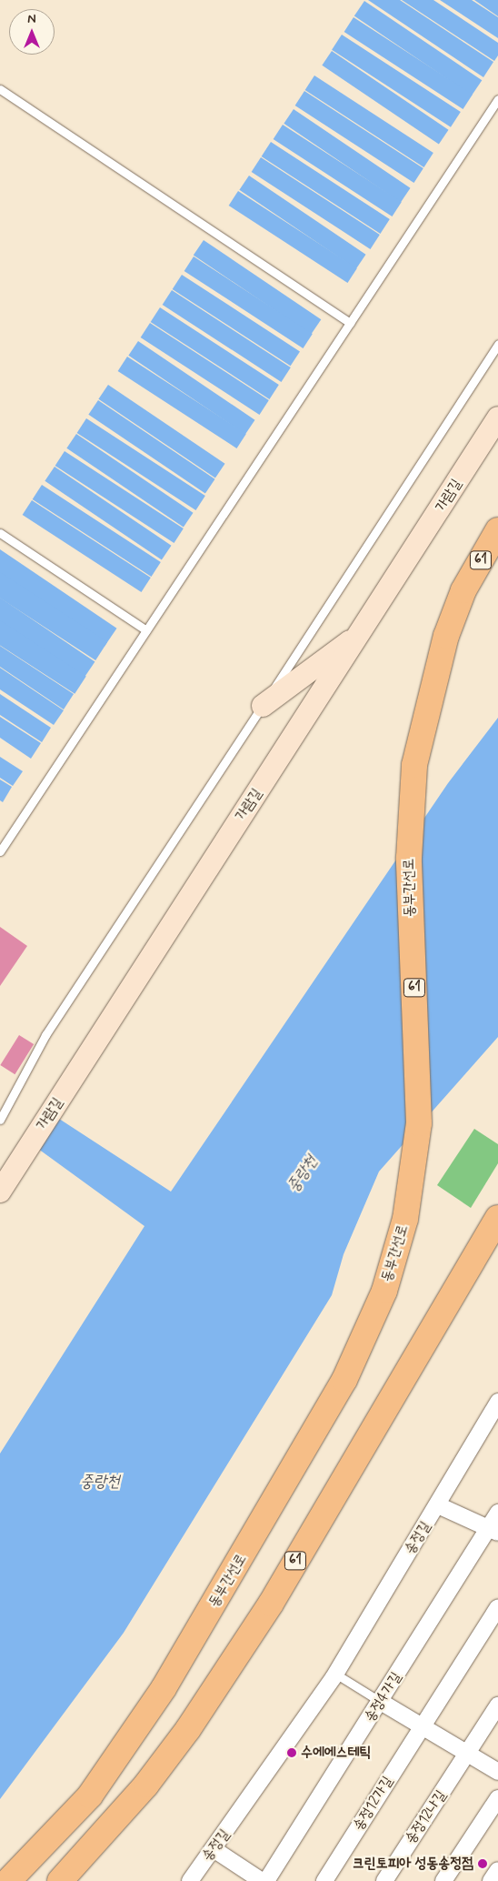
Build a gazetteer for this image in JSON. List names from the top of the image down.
{
  "streets": {
    "highway": ["61", "동부간선로"],
    "street": [
      "가람길",
      "송정길",
      "송정4가길",
      "송정12가길",
      "송정12나길"
    ]
  },
  "water": ["중랑천"],
  "places": ["수에에스테틱", "크린토피아 성동송정점"],
  "north": "top"
}
